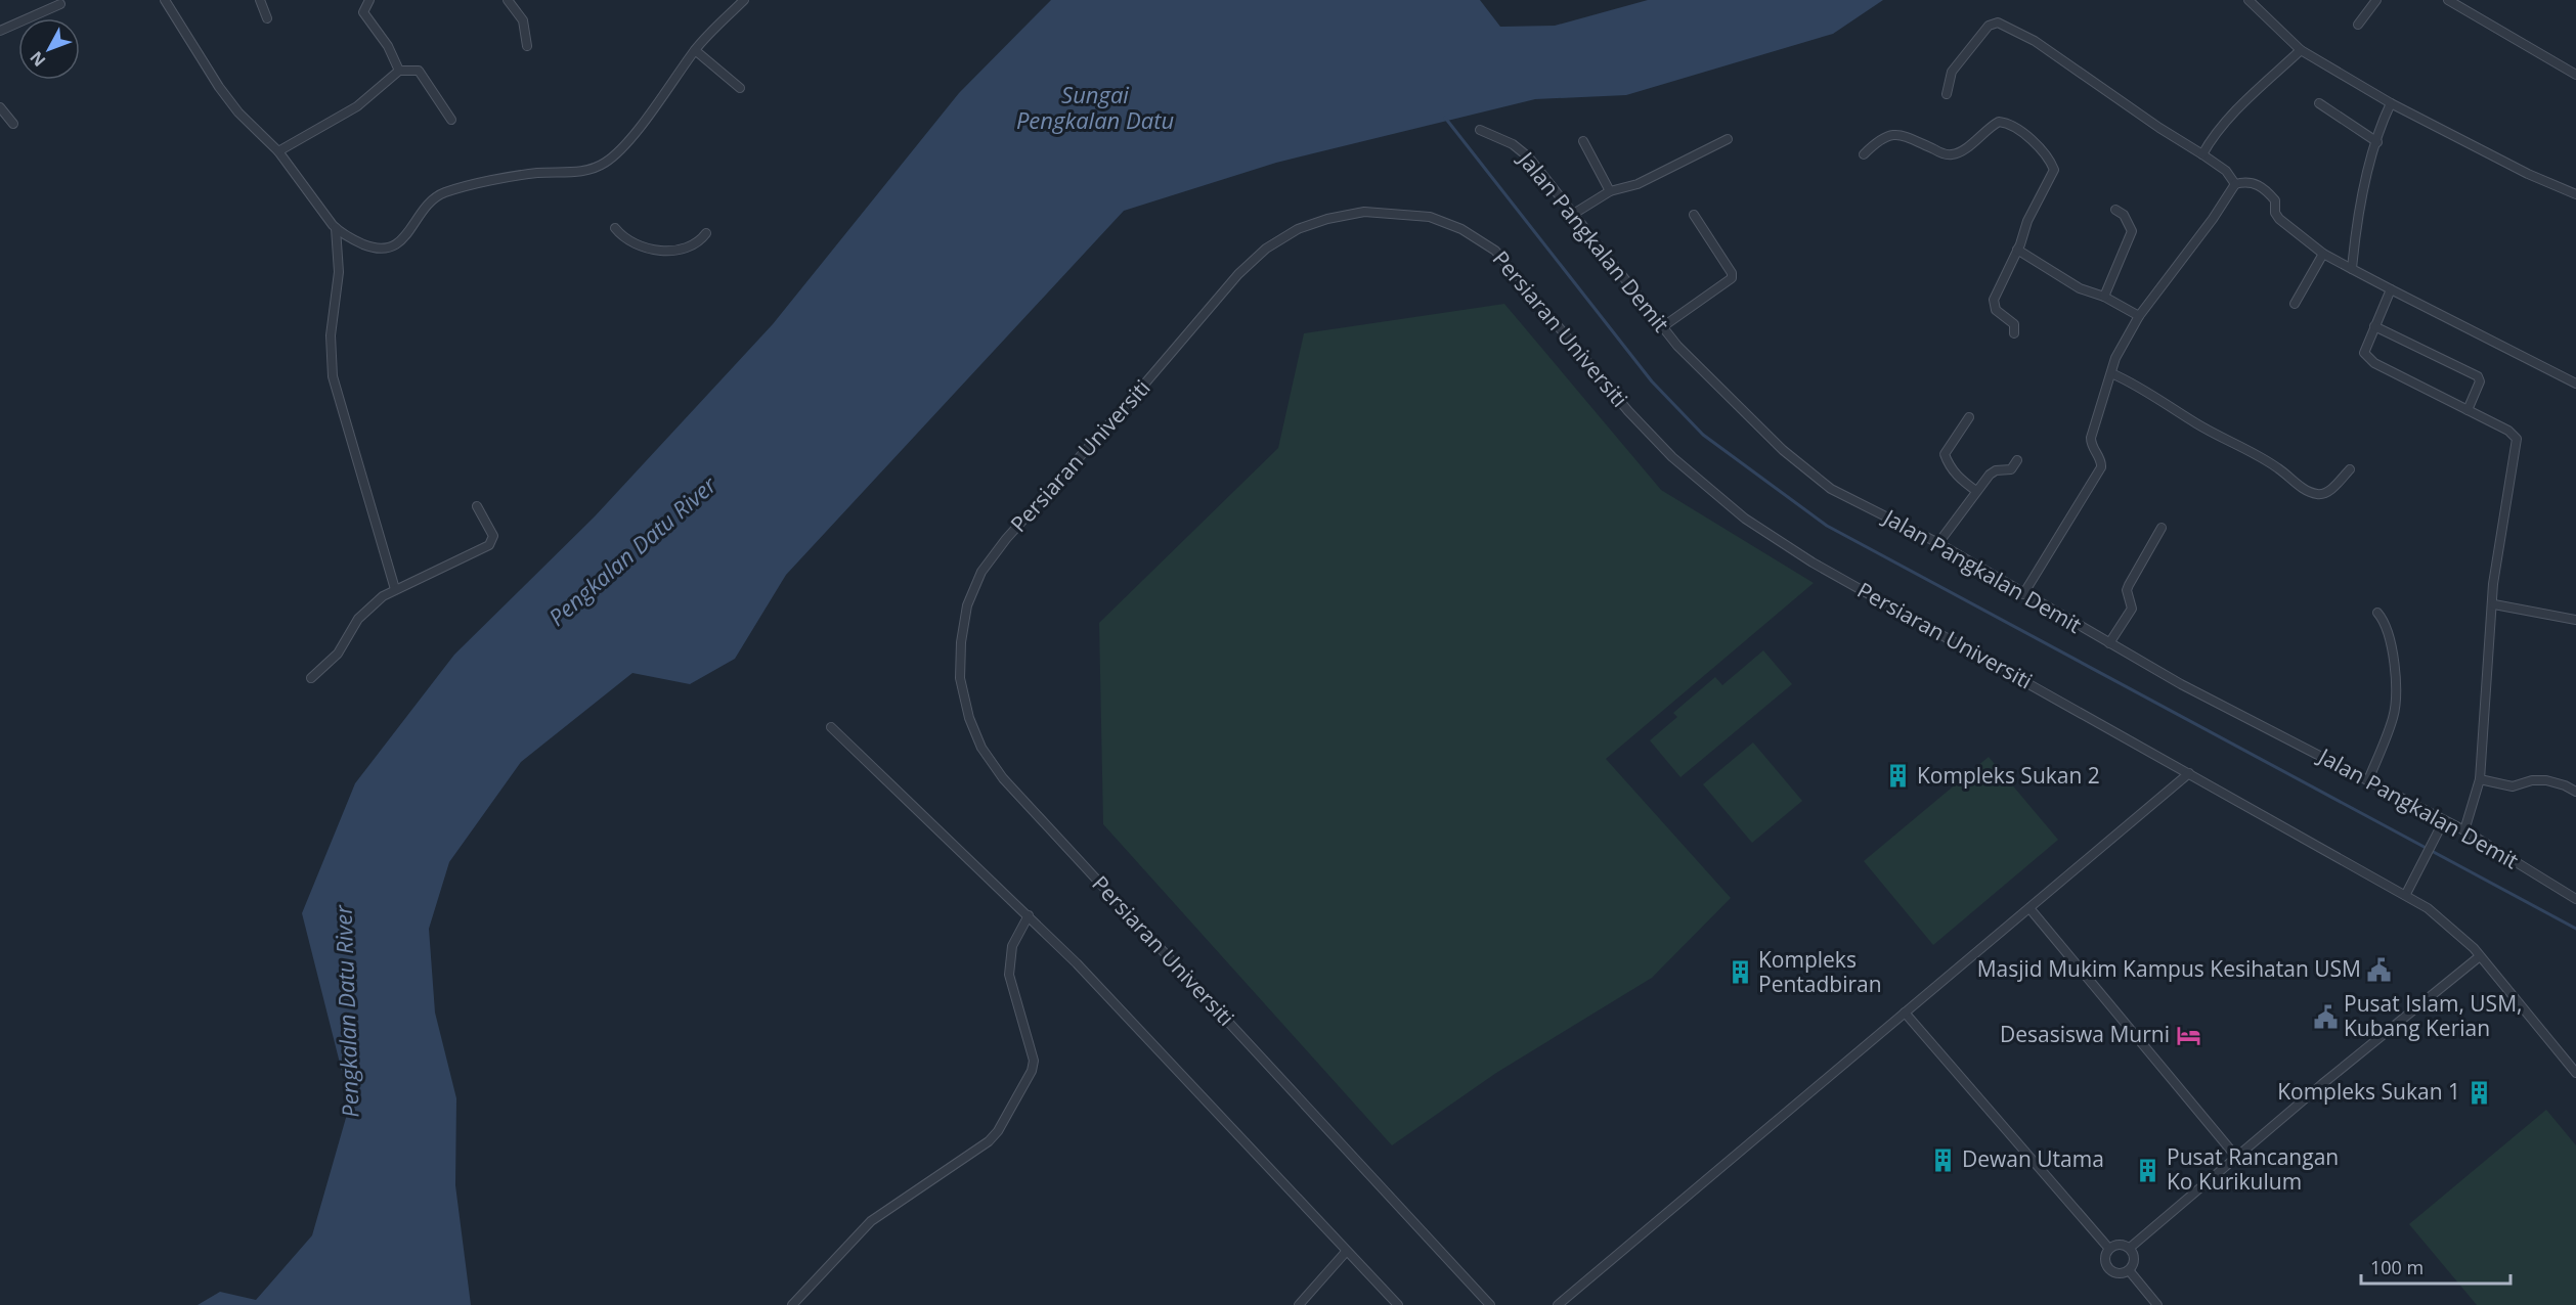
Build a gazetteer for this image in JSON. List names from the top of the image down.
{
  "streets": {
    "street": ["Jalan Pangkalan Demit", "Persiaran Universiti"]
  },
  "water": ["Sungai Pengkalan Datu", "Pengkalan Datu River"],
  "places": {
    "building": [
      "Kompleks Sukan 2",
      "Kompleks Pentadbiran",
      "Kompleks Sukan 1",
      "Dewan Utama",
      "Pusat Rancangan Ko Kurikulum"
    ],
    "public building": ["Masjid Mukim Kampus Kesihatan USM", "Pusat Islam, USM, Kubang Kerian"],
    "hotel": ["Desasiswa Murni"]
  },
  "scale_bar": "100 m",
  "north": "bottom left"
}
